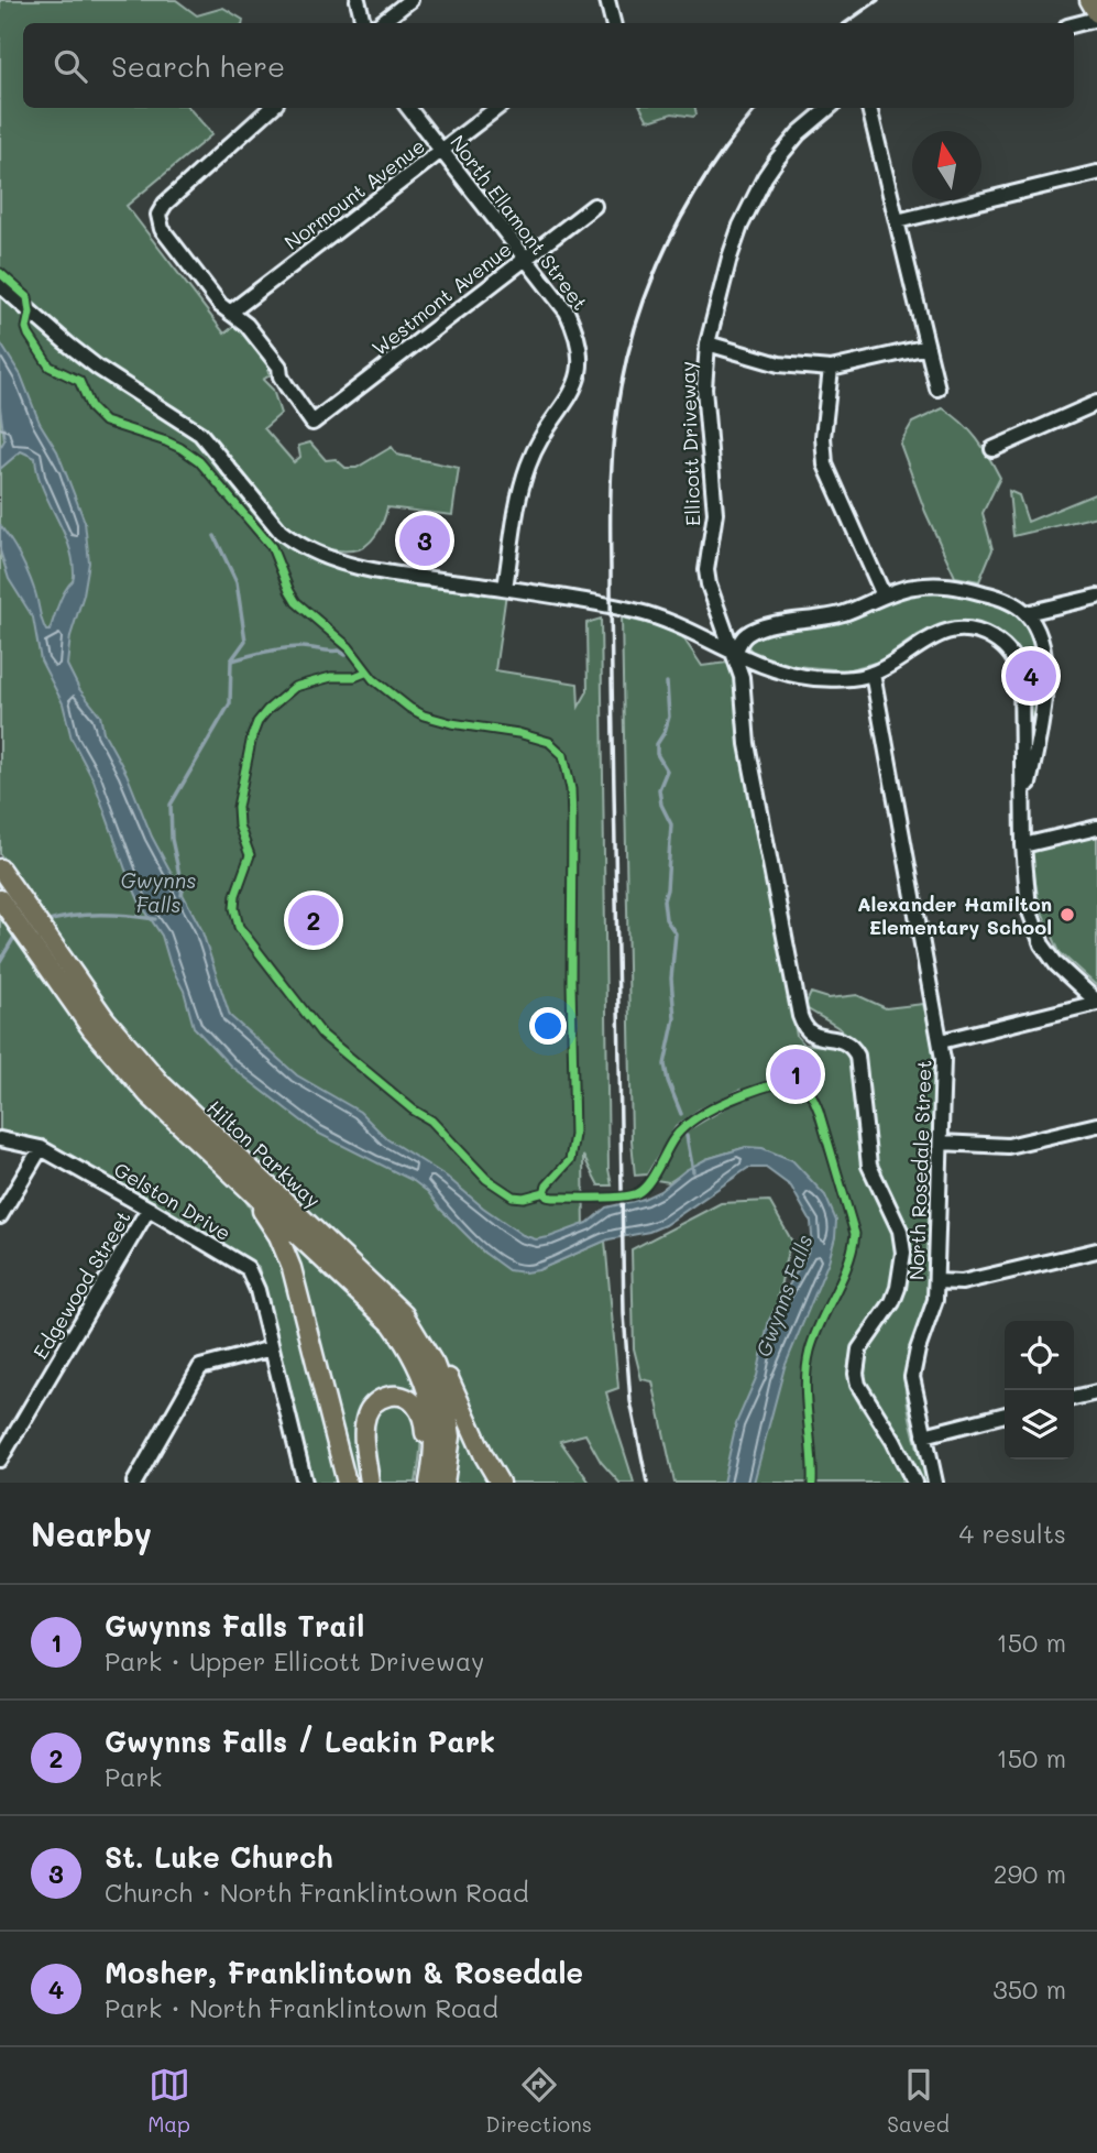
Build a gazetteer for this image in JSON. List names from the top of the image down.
{
  "streets": {
    "main road": ["Hilton Parkway"],
    "street": [
      "Normount Avenue",
      "North Ellamont Street",
      "Westmont Avenue",
      "Ellicott Driveway",
      "North Rosedale Street",
      "Gelston Drive",
      "Edgewood Street"
    ]
  },
  "crossings": [
    ["Normount Avenue", "North Ellamont Street"],
    ["Normount Avenue", "Westmont Avenue"],
    ["North Ellamont Street", "Westmont Avenue"],
    ["Gelston Drive", "Edgewood Street"]
  ],
  "water": ["Gwynns Falls"],
  "places": ["Alexander Hamilton Elementary School"],
  "north": "top",
  "page": {
    "search": "Search here",
    "pins": [
      "3",
      "4",
      "2",
      "1"
    ],
    "heading": ["Nearby", "4 results"],
    "list": [
      {
        "mark": "1",
        "name": "Gwynns Falls Trail",
        "note": "Park · Upper Ellicott Driveway",
        "value": "150 m"
      },
      {
        "mark": "2",
        "name": "Gwynns Falls / Leakin Park",
        "note": "Park",
        "value": "150 m"
      },
      {
        "mark": "3",
        "name": "St. Luke Church",
        "note": "Church · North Franklintown Road",
        "value": "290 m"
      },
      {
        "mark": "4",
        "name": "Mosher, Franklintown & Rosedale",
        "note": "Park · North Franklintown Road",
        "value": "350 m"
      }
    ],
    "nav": ["Map", "Directions", "Saved"]
  }
}
